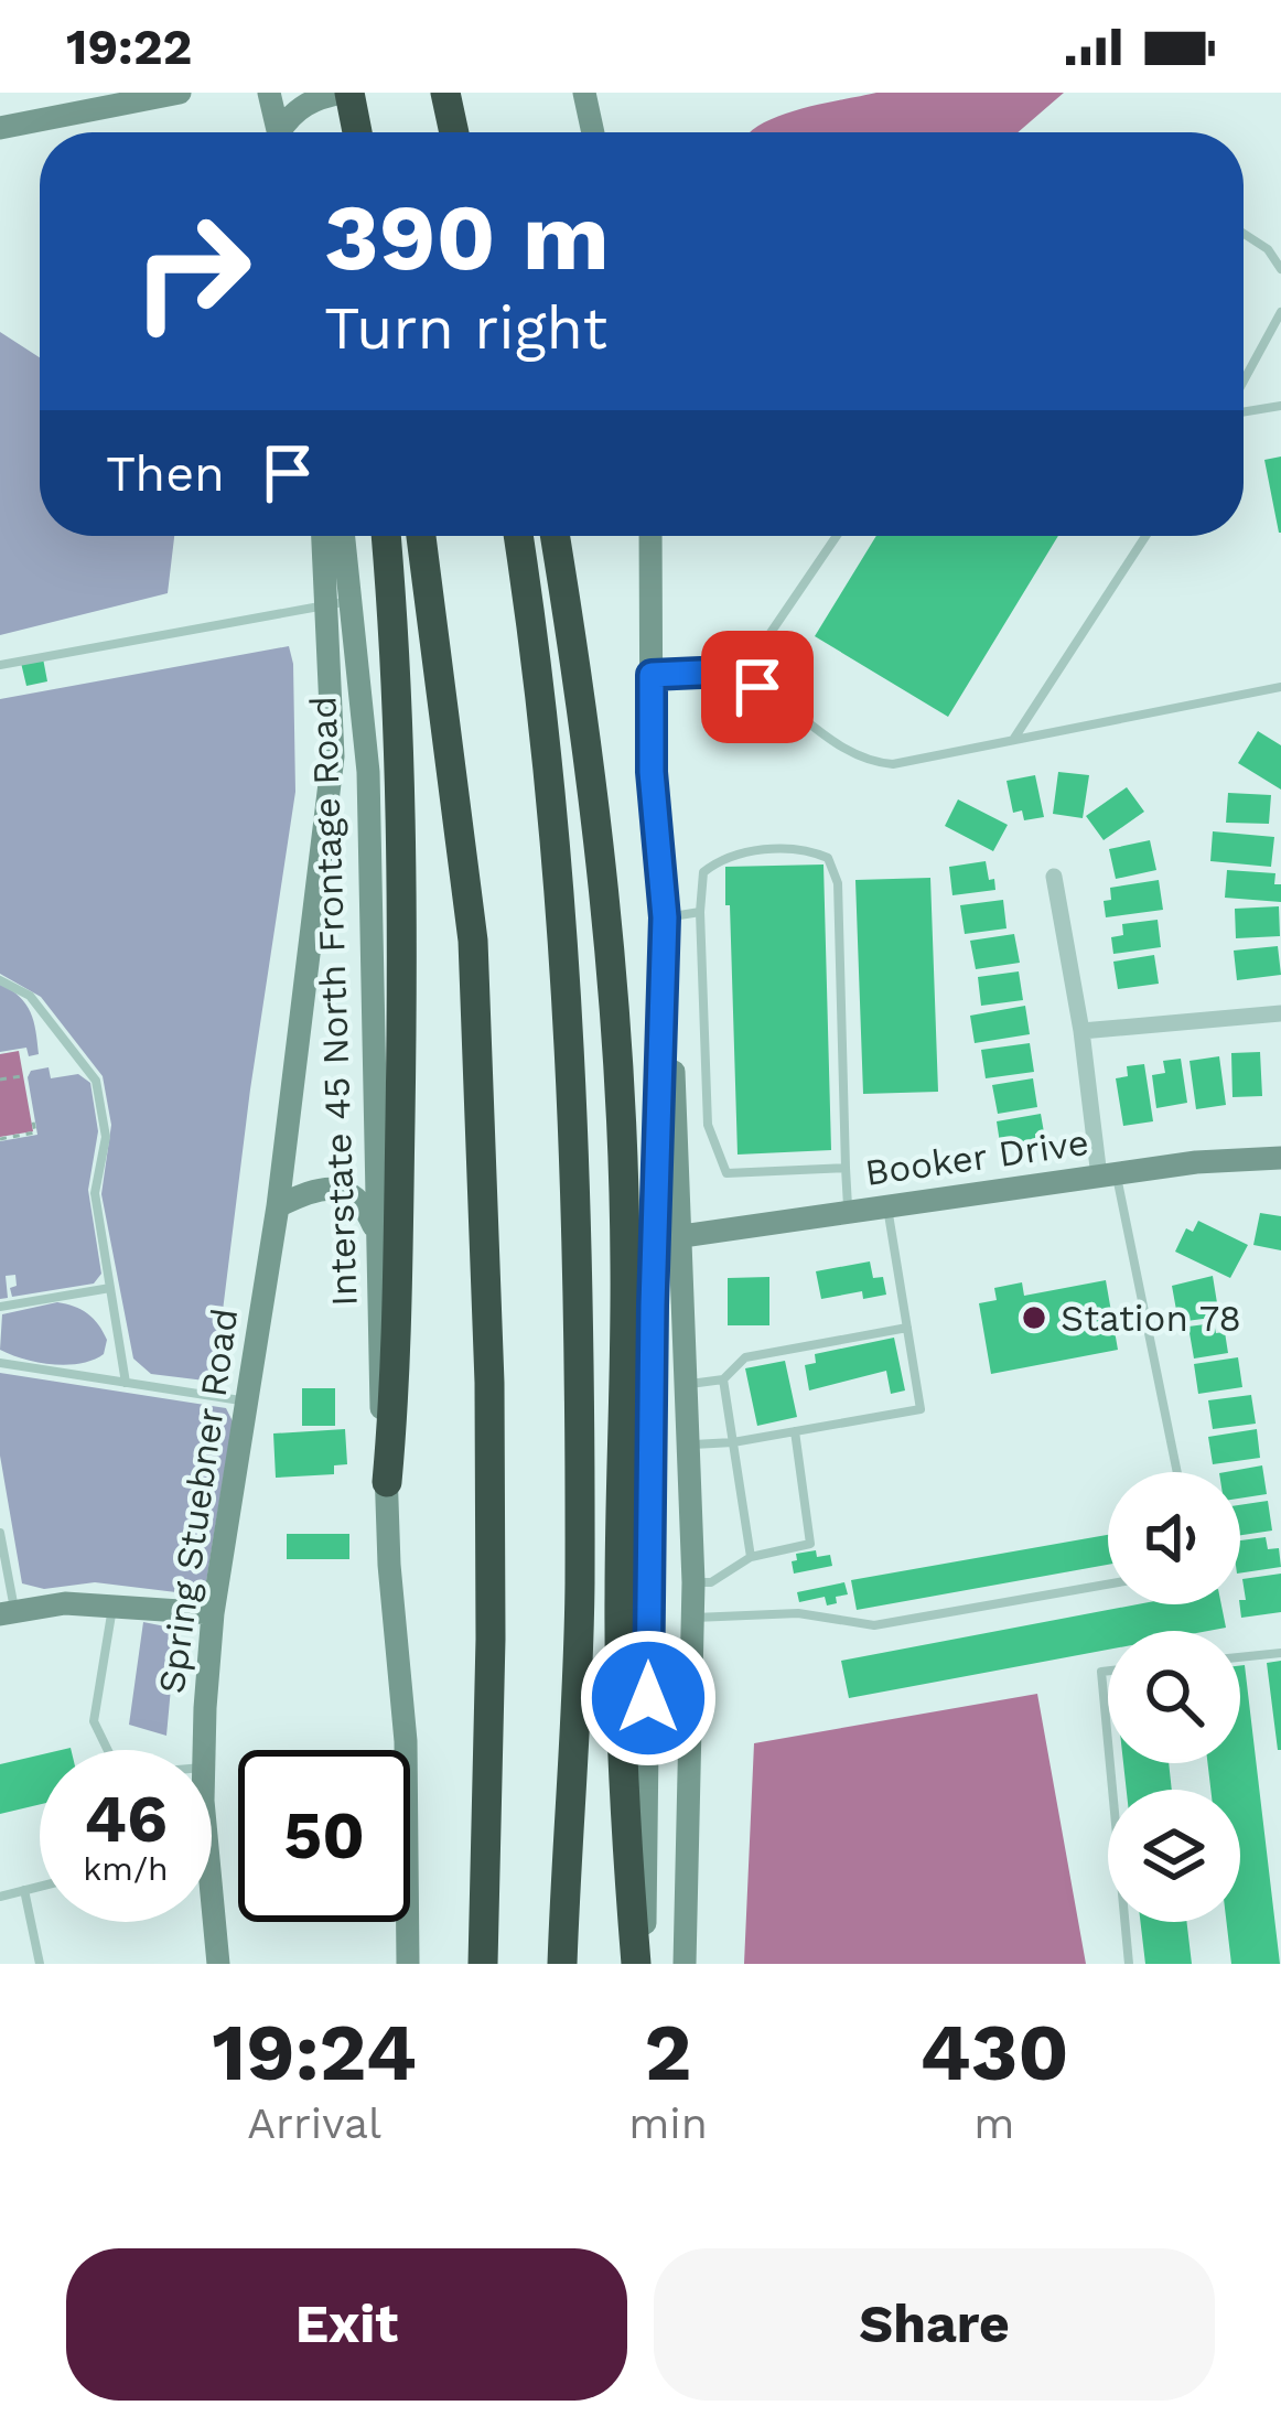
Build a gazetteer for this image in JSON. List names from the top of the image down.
{
  "streets": {
    "main road": ["Interstate 45 North Frontage Road", "Booker Drive", "Spring Stuebner Road"]
  },
  "crossings": [
    ["Interstate 45 North Frontage Road", "Spring Stuebner Road"]
  ],
  "places": ["Station 78"],
  "page": {
    "status": "19:22",
    "turn": ["390 m", "Turn right"],
    "then": "Then",
    "speed": "46 km/h",
    "limit": "50",
    "eta": [
      "19:24",
      "Arrival",
      "2",
      "min",
      "430",
      "m"
    ],
    "buttons": ["Exit", "Share"]
  }
}
